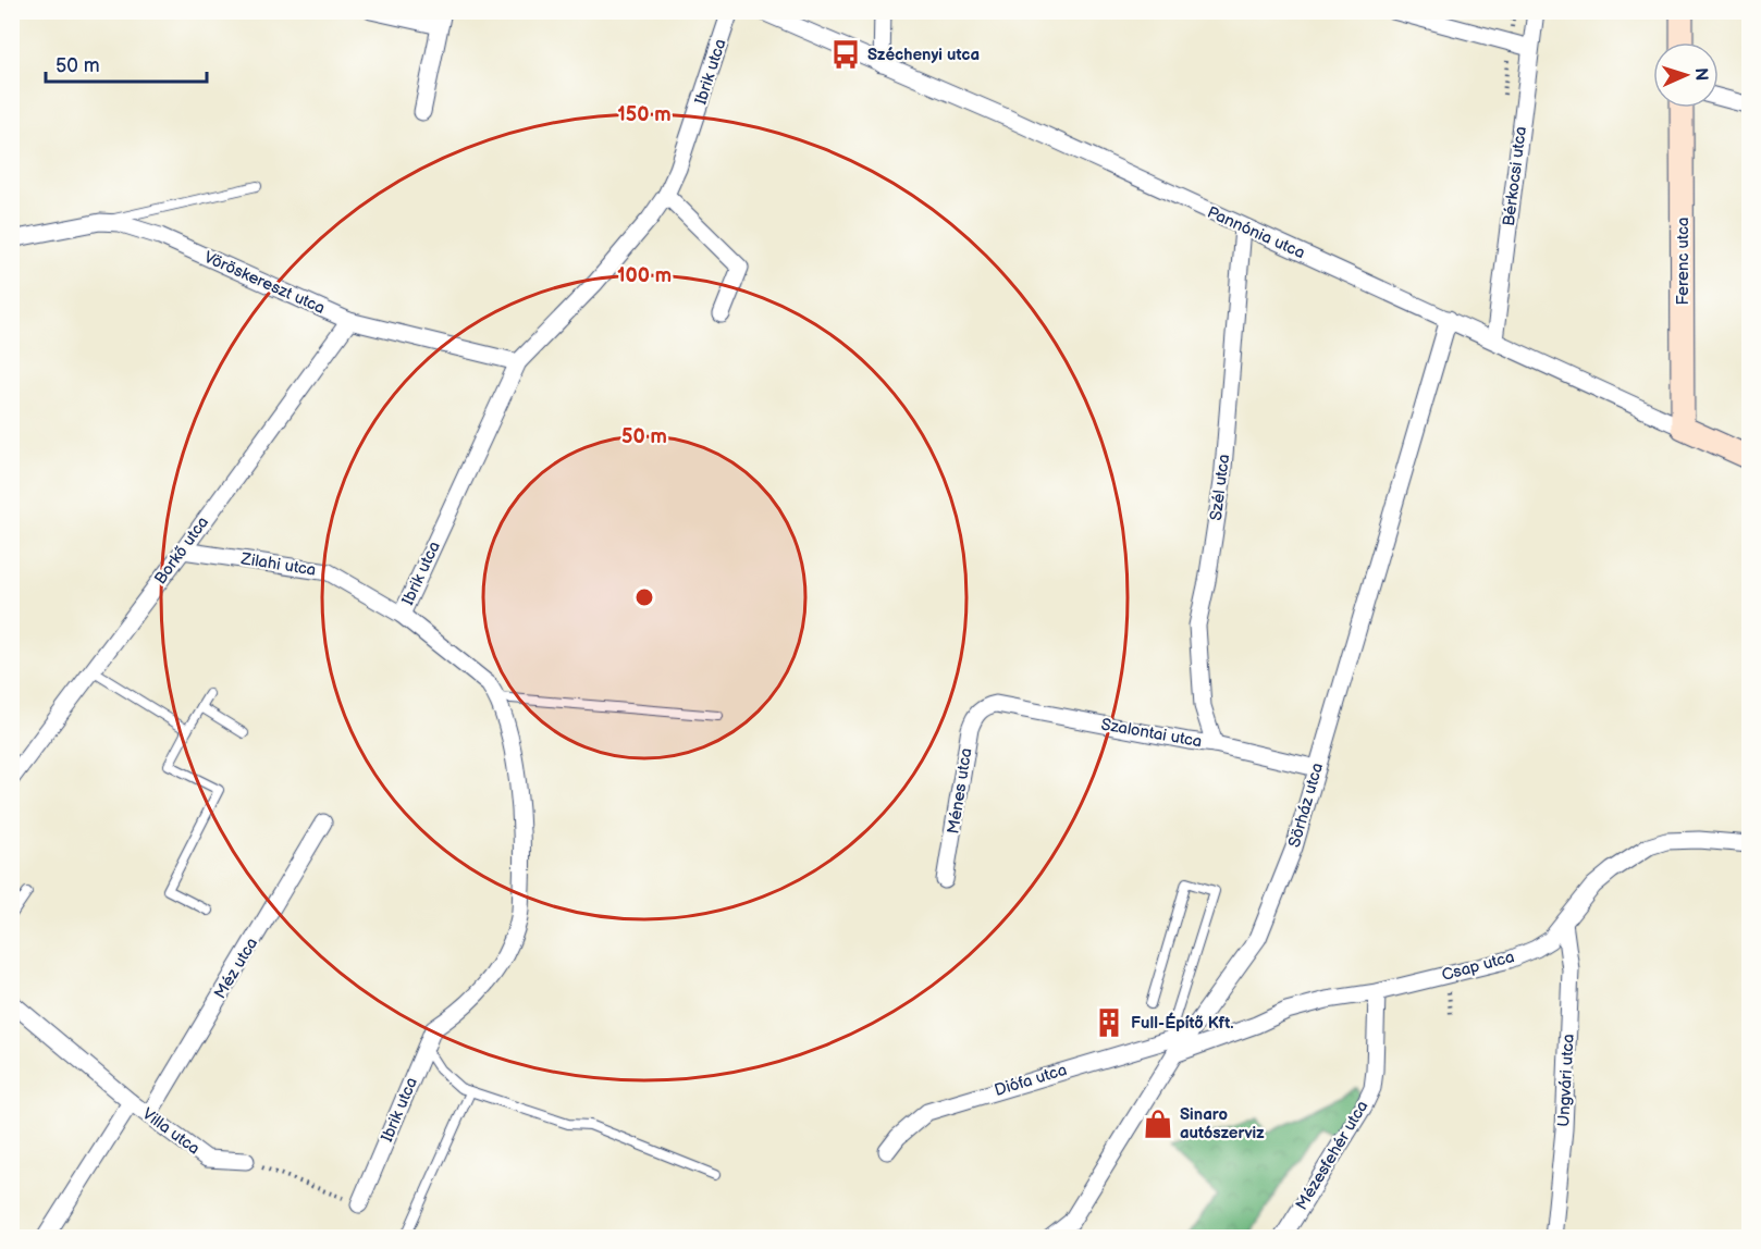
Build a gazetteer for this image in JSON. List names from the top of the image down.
{
  "streets": {
    "street": [
      "Ibrik utca",
      "Bérkocsi utca",
      "Pannónia utca",
      "Ferenc utca",
      "Vöröskereszt utca",
      "Szél utca",
      "Borkő utca",
      "Zilahi utca",
      "Szalontai utca",
      "Ménes utca",
      "Sörház utca",
      "Csap utca",
      "Méz utca",
      "Diófa utca",
      "Ungvári utca",
      "Villa utca",
      "Mézesfehér utca"
    ]
  },
  "crossings": [
    ["Ibrik utca", "Vöröskereszt utca"],
    ["Ibrik utca", "Zilahi utca"],
    ["Bérkocsi utca", "Pannónia utca"],
    ["Pannónia utca", "Ferenc utca"],
    ["Pannónia utca", "Szél utca"],
    ["Pannónia utca", "Sörház utca"],
    ["Vöröskereszt utca", "Borkő utca"],
    ["Szél utca", "Szalontai utca"],
    ["Borkő utca", "Zilahi utca"],
    ["Szalontai utca", "Ménes utca"],
    ["Szalontai utca", "Sörház utca"],
    ["Sörház utca", "Csap utca"],
    ["Sörház utca", "Diófa utca"],
    ["Csap utca", "Diófa utca"],
    ["Csap utca", "Ungvári utca"],
    ["Csap utca", "Mézesfehér utca"],
    ["Méz utca", "Villa utca"]
  ],
  "places": {
    "bus stop": ["Széchenyi utca"],
    "building": ["Full-Építő Kft."],
    "shop": ["Sinaro autószerviz"]
  },
  "scale_bar": "50 m",
  "north": "right",
  "rings": ["150 m", "100 m", "50 m"]
}
